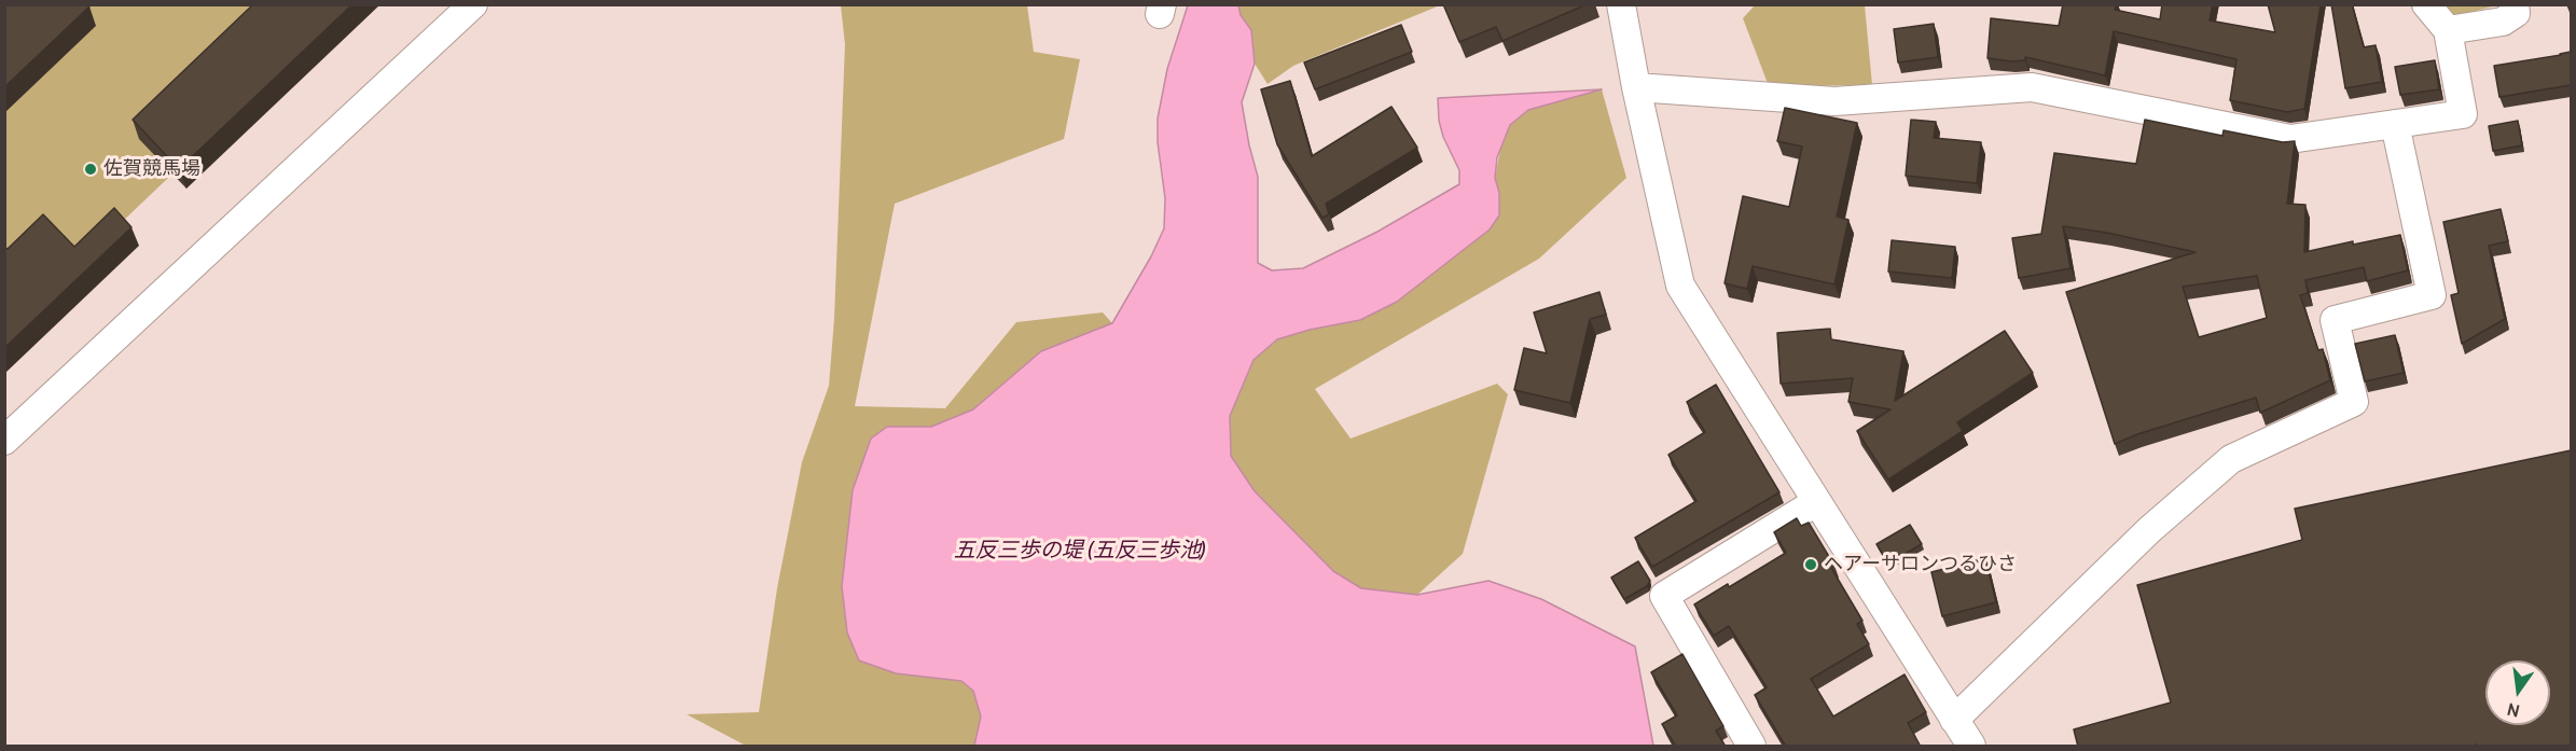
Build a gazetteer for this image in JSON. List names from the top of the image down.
{
  "water": ["五反三歩の堤 (五反三歩池)"],
  "places": ["佐賀競馬場", "ヘアーサロンつるひさ"],
  "north": "bottom"
}
